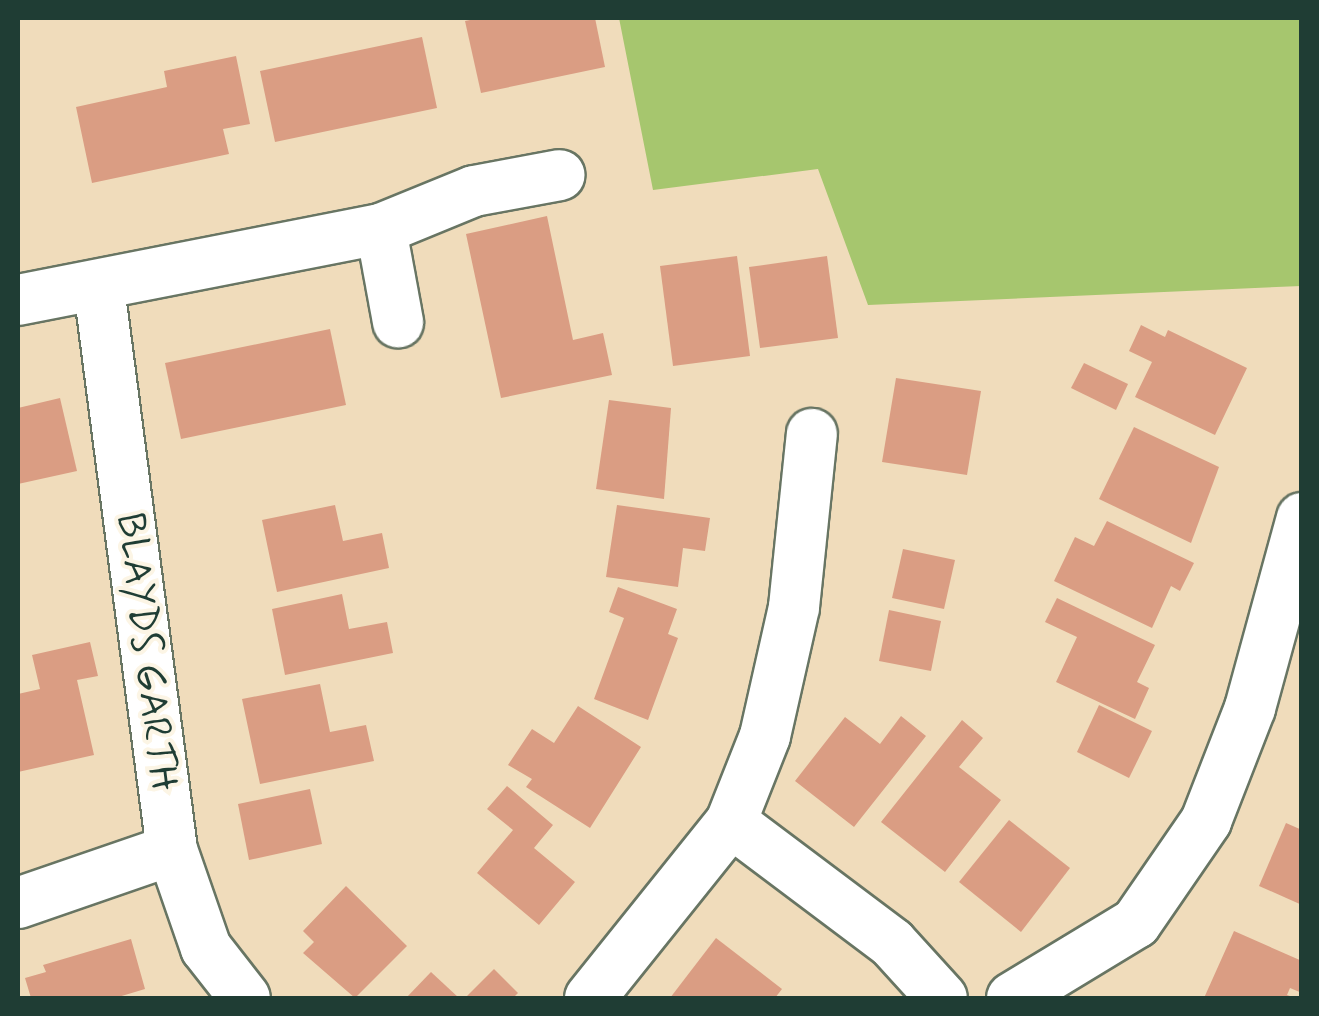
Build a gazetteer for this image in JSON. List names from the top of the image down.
{
  "streets": {
    "street": ["BLAYDS GARTH"]
  }
}
